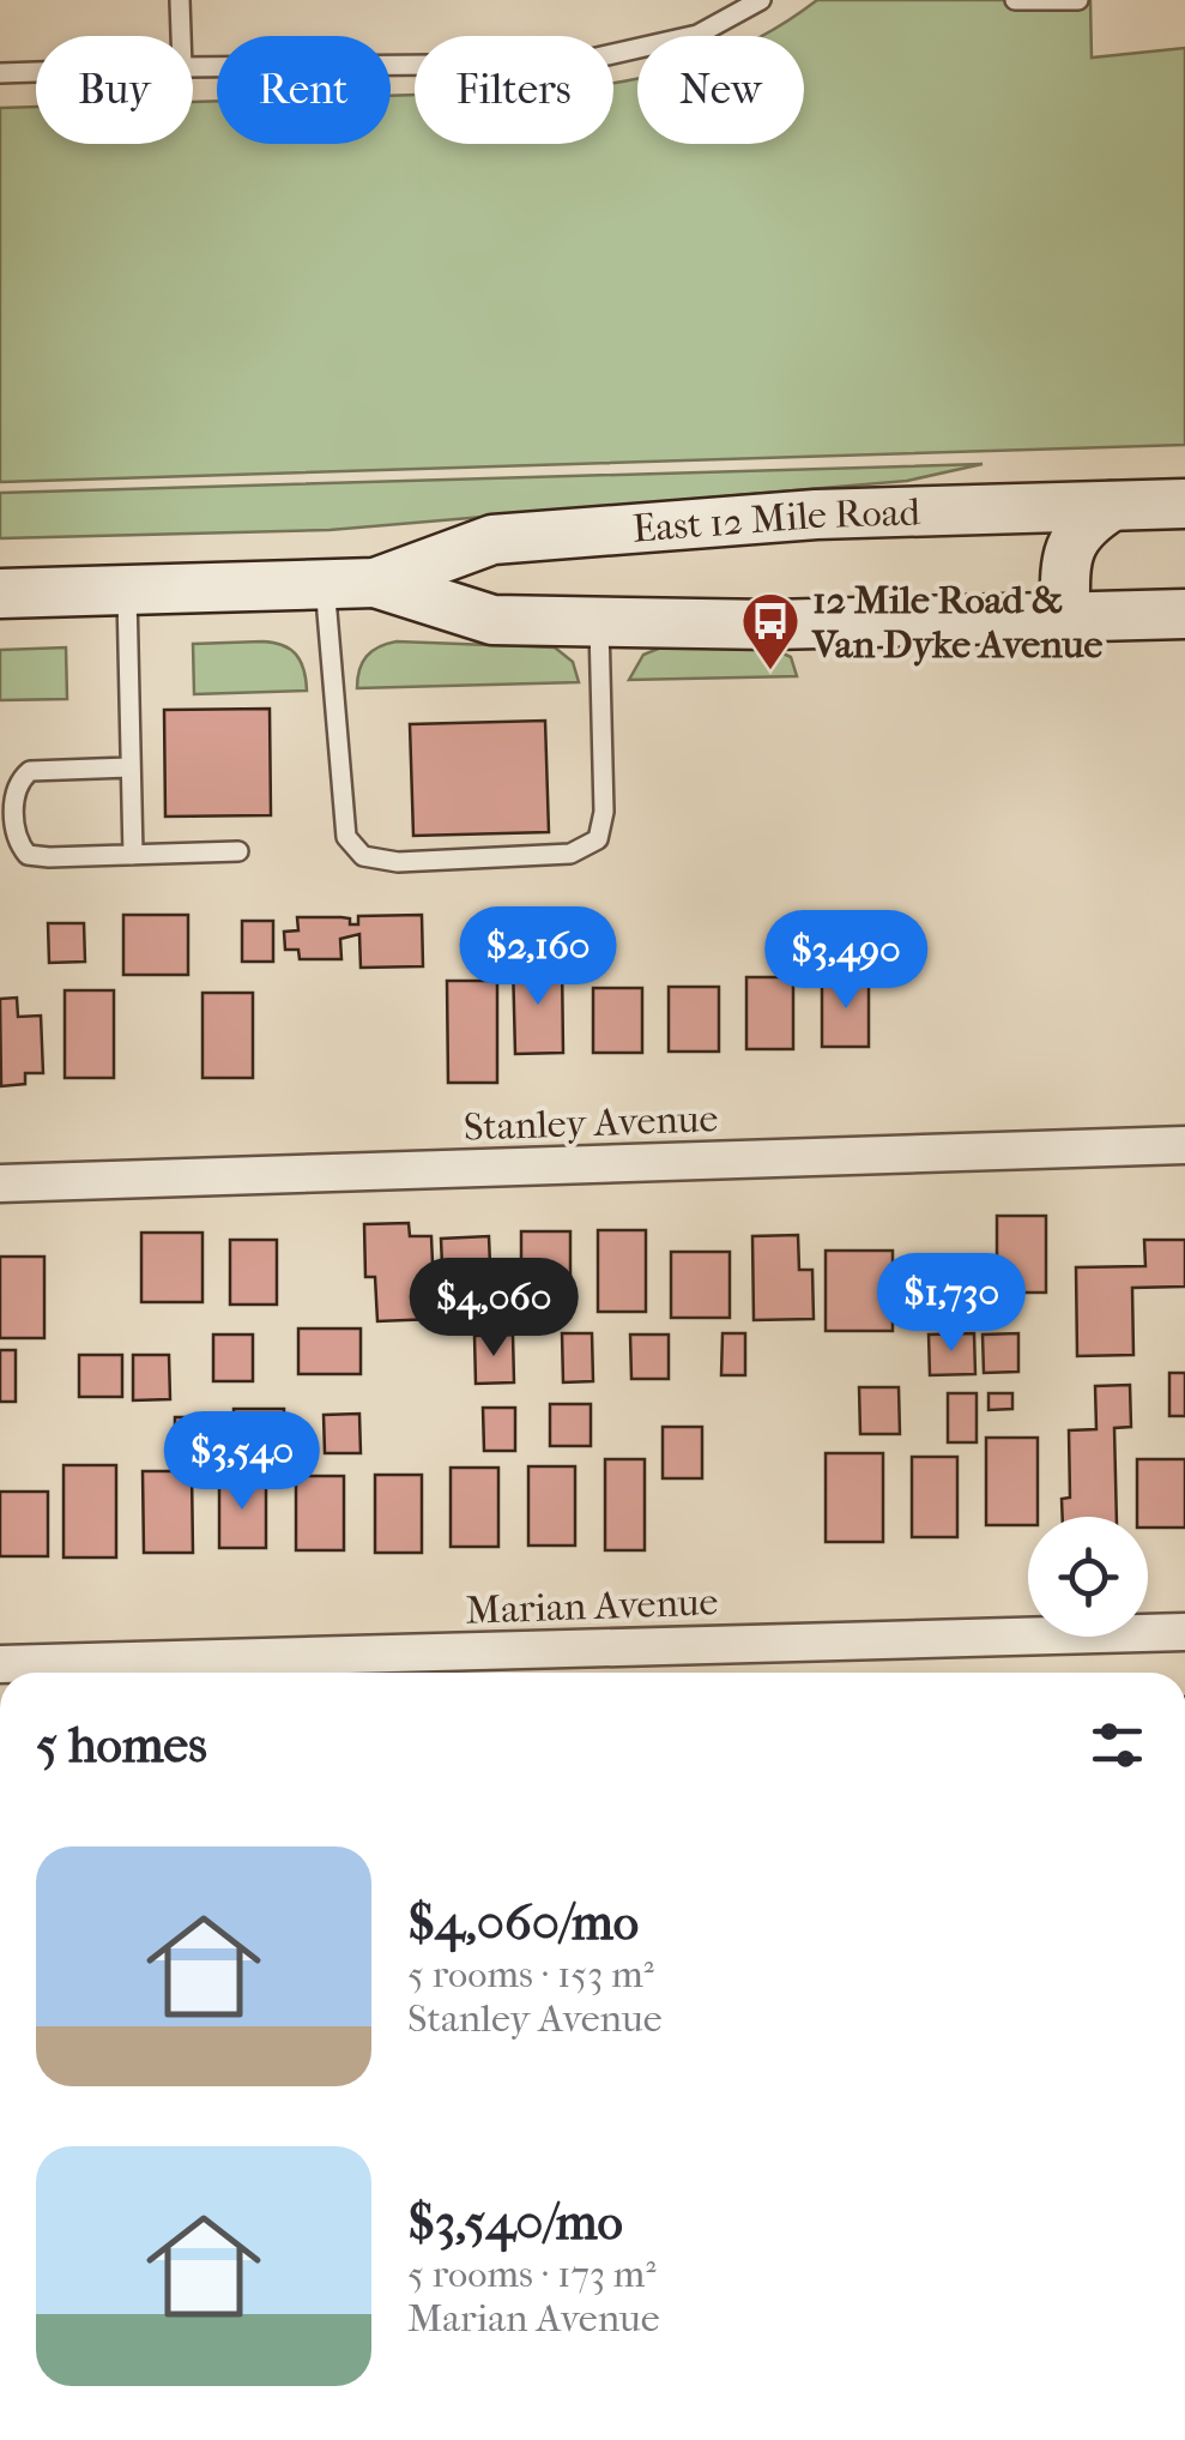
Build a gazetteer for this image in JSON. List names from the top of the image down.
{
  "streets": {
    "main road": ["East 12 Mile Road"],
    "street": ["Stanley Avenue", "Marian Avenue"]
  },
  "places": {
    "bus stop": ["12 Mile Road & Van Dyke Avenue"]
  },
  "page": {
    "chip": [
      "Buy",
      "Rent",
      "Filters",
      "New"
    ],
    "price": [
      "$2,160",
      "$3,490",
      "$1,730",
      "$4,060",
      "$3,540"
    ],
    "heading": "5 homes",
    "list": [
      {
        "name": "$4,060/mo",
        "note": "5 rooms · 153 m² · Stanley Avenue"
      },
      {
        "name": "$3,540/mo",
        "note": "5 rooms · 173 m² · Marian Avenue"
      }
    ]
  }
}
